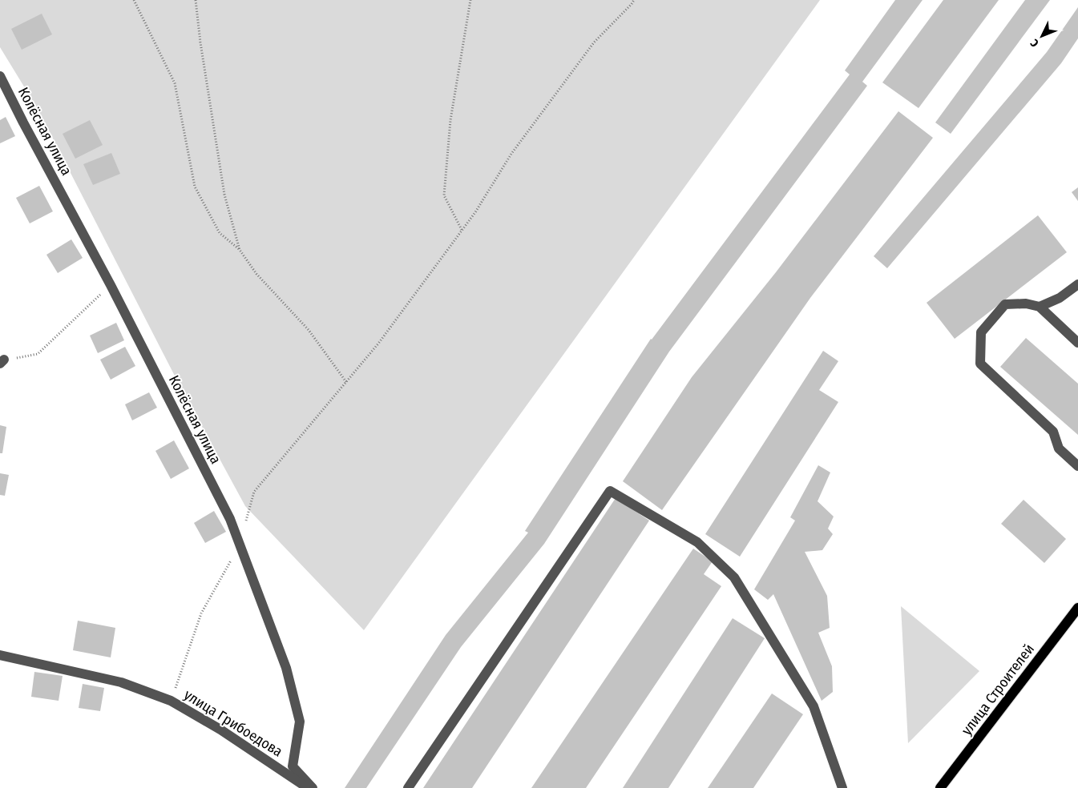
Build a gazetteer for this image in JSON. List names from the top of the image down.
{
  "streets": {
    "main road": ["улица Строителей"],
    "street": ["Колёсная улица", "улица Грибоедова"]
  },
  "north": "bottom left"
}
